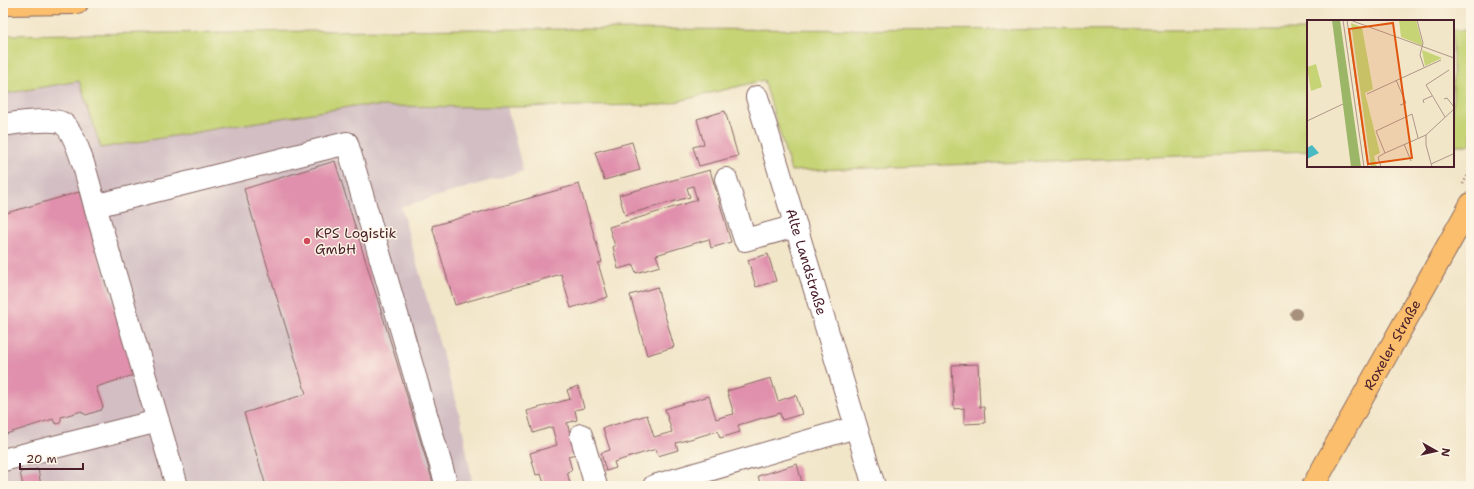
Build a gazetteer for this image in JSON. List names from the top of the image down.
{
  "streets": {
    "main road": ["Roxeler Straße"],
    "street": ["Alte Landstraße"]
  },
  "places": ["KPS Logistik GmbH"],
  "scale_bar": "20 m",
  "north": "right"
}
